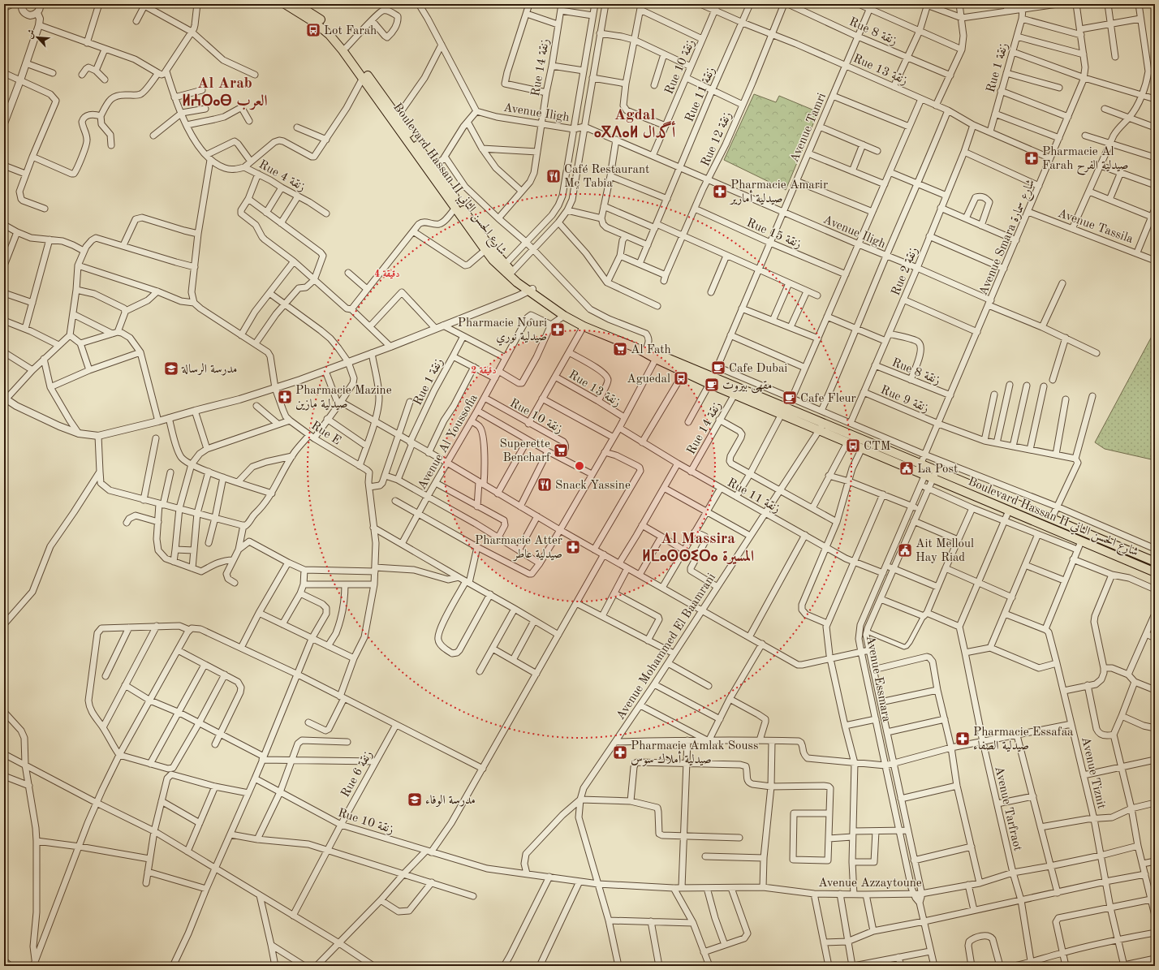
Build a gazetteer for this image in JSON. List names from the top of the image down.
{
  "streets": {
    "main road": ["Boulevard Hassan II شارع الحسن الثاني"],
    "street": [
      "Rue 8 زنقة",
      "Rue 10 زنقة",
      "Rue 14 زنقة",
      "Rue 1 زنقة",
      "Rue 13 زنقة",
      "Rue 11 زنقة",
      "Avenue Iligh",
      "Avenue Tamri",
      "Rue 12 زنقة",
      "Rue 4 زنقة",
      "Avenue Tassila",
      "Rue 15 زنقة",
      "Avenue Smara شارع سمارة",
      "Rue 2 زنقة",
      "Rue 9 زنقة",
      "Rue E",
      "Avenue Al Youssofia",
      "Avenue Mohammed El Baamrani",
      "Avenue Essmara",
      "Avenue Tiznit",
      "Rue 6 زنقة",
      "Avenue Tarfraot",
      "Avenue Azzaytoune"
    ]
  },
  "crossings": [
    ["Rue 8 زنقة", "Avenue Tamri"],
    ["Rue 8 زنقة", "Avenue Smara شارع سمارة"],
    ["Rue 8 زنقة", "Rue 2 زنقة"],
    ["Rue 10 زنقة", "Rue 13 زنقة"],
    ["Rue 10 زنقة", "Avenue Iligh"],
    ["Rue 10 زنقة", "Avenue Al Youssofia"],
    ["Rue 10 زنقة", "Rue 6 زنقة"],
    ["Rue 10 زنقة", "Avenue Azzaytoune"],
    ["Rue 14 زنقة", "Rue 11 زنقة"],
    ["Rue 14 زنقة", "Avenue Iligh"],
    ["Rue 14 زنقة", "Boulevard Hassan II شارع الحسن الثاني"],
    ["Rue 1 زنقة", "Rue 13 زنقة"],
    ["Rue 1 زنقة", "Avenue Al Youssofia"],
    ["Rue 13 زنقة", "Rue 11 زنقة"],
    ["Rue 13 زنقة", "Avenue Tamri"],
    ["Rue 13 زنقة", "Rue 12 زنقة"],
    ["Rue 13 زنقة", "Avenue Smara شارع سمارة"],
    ["Rue 13 زنقة", "Rue 2 زنقة"],
    ["Rue 11 زنقة", "Avenue Iligh"],
    ["Rue 11 زنقة", "Rue 12 زنقة"],
    ["Rue 11 زنقة", "Avenue Mohammed El Baamrani"],
    ["Rue 11 زنقة", "Avenue Essmara"],
    ["Avenue Iligh", "Avenue Tamri"],
    ["Avenue Iligh", "Rue 12 زنقة"],
    ["Avenue Iligh", "Avenue Smara شارع سمارة"],
    ["Avenue Iligh", "Rue 2 زنقة"],
    ["Avenue Tamri", "Boulevard Hassan II شارع الحسن الثاني"],
    ["Avenue Tamri", "Rue 15 زنقة"],
    ["Rue 12 زنقة", "Rue 15 زنقة"],
    ["Boulevard Hassan II شارع الحسن الثاني", "Avenue Smara شارع سمارة"],
    ["Boulevard Hassan II شارع الحسن الثاني", "Avenue Mohammed El Baamrani"],
    ["Boulevard Hassan II شارع الحسن الثاني", "Avenue Essmara"],
    ["Avenue Tassila", "Avenue Smara شارع سمارة"],
    ["Avenue Smara شارع سمارة", "Rue 9 زنقة"],
    ["Avenue Smara شارع سمارة", "Avenue Essmara"],
    ["Rue 2 زنقة", "Rue 9 زنقة"],
    ["Avenue Essmara", "Avenue Azzaytoune"],
    ["Avenue Tiznit", "Avenue Azzaytoune"],
    ["Avenue Tarfraot", "Avenue Azzaytoune"]
  ],
  "districts": ["Al Arab ⵍⵄⵔⴰⴱ العرب", "Agdal ⴰⴳⴷⴰⵍ أگدال", "Al Massira ⵍⵎⴰⵙⵙⵉⵔⴰ المسيرة"],
  "places": {
    "bus stop": ["Lot Farah", "Aguedal", "CTM"],
    "pharmacy": [
      "Pharmacie Al Farah صيدلية الفرح",
      "Pharmacie Amarir صيدلية أمارير",
      "Pharmacie Nouri صيدلية نوري",
      "Pharmacie Mazine صيدلية مازين",
      "Pharmacie Atter صيدلية عاطر",
      "Pharmacie Essafaa صيدلية الصفاء",
      "Pharmacie Amlak Souss صيدلية أملاك سوس"
    ],
    "restaurant": ["Café Restaurant Mç Tabia", "Snack Yassine"],
    "supermarket": ["Al Fath", "Superette Bencharf"],
    "cafe": ["Cafe Dubai", "مقهى بيروت", "Cafe Fleur"],
    "school or university": ["مدرسة الرسالة", "مدرسة الوفاء"],
    "public building": ["La Post", "Ait Melloul Hay Riad"]
  },
  "north": "top left",
  "rings": ["4 دقيقة", "2 دقيقة"]
}
